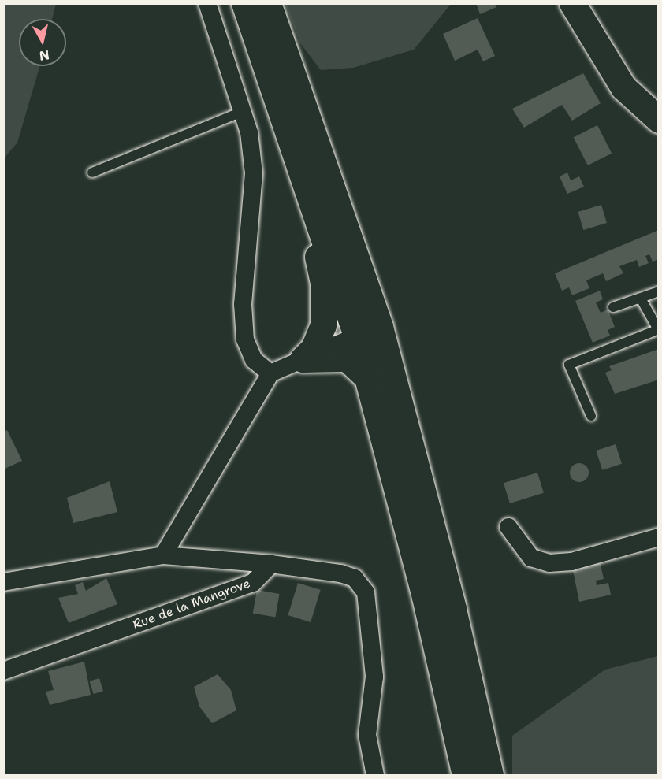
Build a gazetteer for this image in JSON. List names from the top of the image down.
{
  "streets": {
    "street": ["Rue de la Mangrove"]
  },
  "north": "bottom"
}
